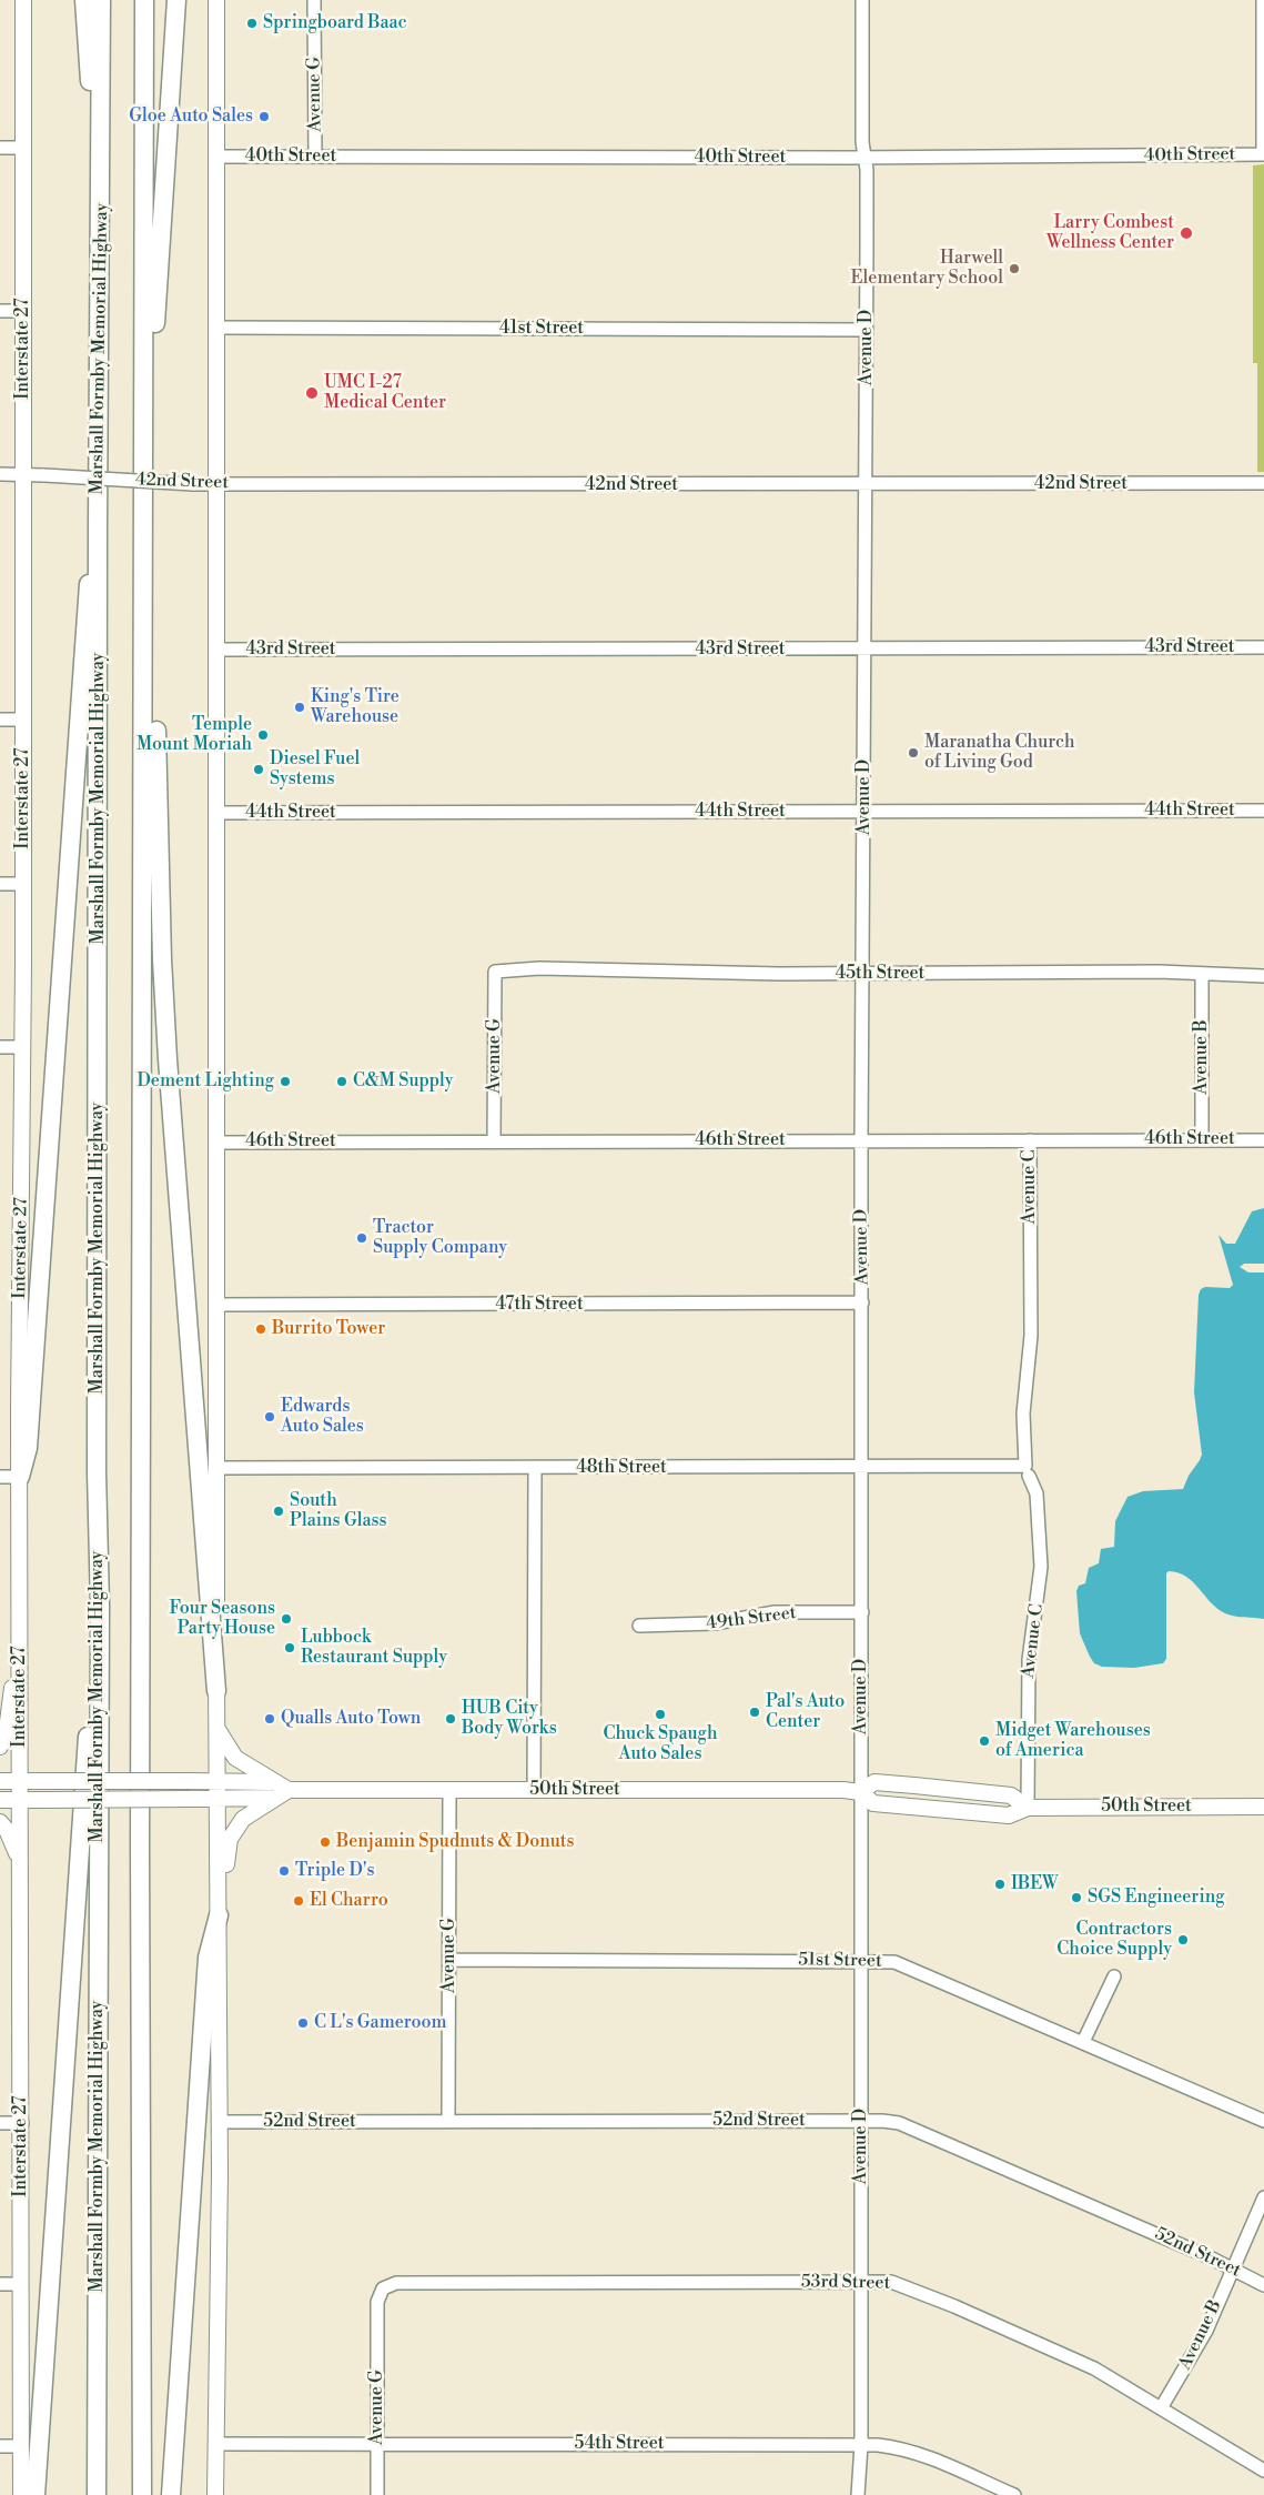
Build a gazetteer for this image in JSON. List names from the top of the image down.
{
  "streets": {
    "highway": ["Marshall Formby Memorial Highway"],
    "main road": ["Interstate 27", "50th Street"],
    "street": [
      "Avenue G",
      "40th Street",
      "41st Street",
      "Avenue D",
      "42nd Street",
      "43rd Street",
      "44th Street",
      "45th Street",
      "Avenue B",
      "46th Street",
      "Avenue C",
      "47th Street",
      "48th Street",
      "49th Street",
      "51st Street",
      "52nd Street",
      "53rd Street",
      "54th Street"
    ]
  },
  "crossings": [
    ["Avenue G", "40th Street"],
    ["Avenue G", "45th Street"],
    ["Avenue G", "46th Street"],
    ["Avenue G", "50th Street"],
    ["Avenue G", "51st Street"],
    ["Avenue G", "52nd Street"],
    ["Avenue G", "53rd Street"],
    ["Avenue G", "54th Street"],
    ["40th Street", "Avenue D"],
    ["41st Street", "Avenue D"],
    ["Avenue D", "42nd Street"],
    ["Avenue D", "43rd Street"],
    ["Avenue D", "44th Street"],
    ["Avenue D", "45th Street"],
    ["Avenue D", "46th Street"],
    ["Avenue D", "47th Street"],
    ["Avenue D", "48th Street"],
    ["Avenue D", "49th Street"],
    ["Avenue D", "50th Street"],
    ["Avenue D", "51st Street"],
    ["Avenue D", "52nd Street"],
    ["Avenue D", "53rd Street"],
    ["Avenue D", "54th Street"],
    ["Interstate 27", "42nd Street"],
    ["Interstate 27", "50th Street"],
    ["45th Street", "Avenue B"],
    ["Avenue B", "46th Street"],
    ["Avenue B", "52nd Street"],
    ["Avenue B", "53rd Street"],
    ["46th Street", "Avenue C"],
    ["Avenue C", "48th Street"],
    ["Avenue C", "50th Street"]
  ],
  "places": [
    "Springboard Baac",
    "Gloe Auto Sales",
    "Larry Combest Wellness Center",
    "Harwell Elementary School",
    "UMC I-27 Medical Center",
    "King's Tire Warehouse",
    "Temple Mount Moriah",
    "Maranatha Church of Living God",
    "Diesel Fuel Systems",
    "Dement Lighting",
    "C&M Supply",
    "Tractor Supply Company",
    "Burrito Tower",
    "Edwards Auto Sales",
    "South Plains Glass",
    "Four Seasons Party House",
    "Lubbock Restaurant Supply",
    "Pal's Auto Center",
    "Chuck Spaugh Auto Sales",
    "Qualls Auto Town",
    "HUB City Body Works",
    "Midget Warehouses of America",
    "Benjamin Spudnuts & Donuts",
    "Triple D's",
    "IBEW",
    "SGS Engineering",
    "El Charro",
    "Contractors Choice Supply",
    "C L's Gameroom"
  ]
}
